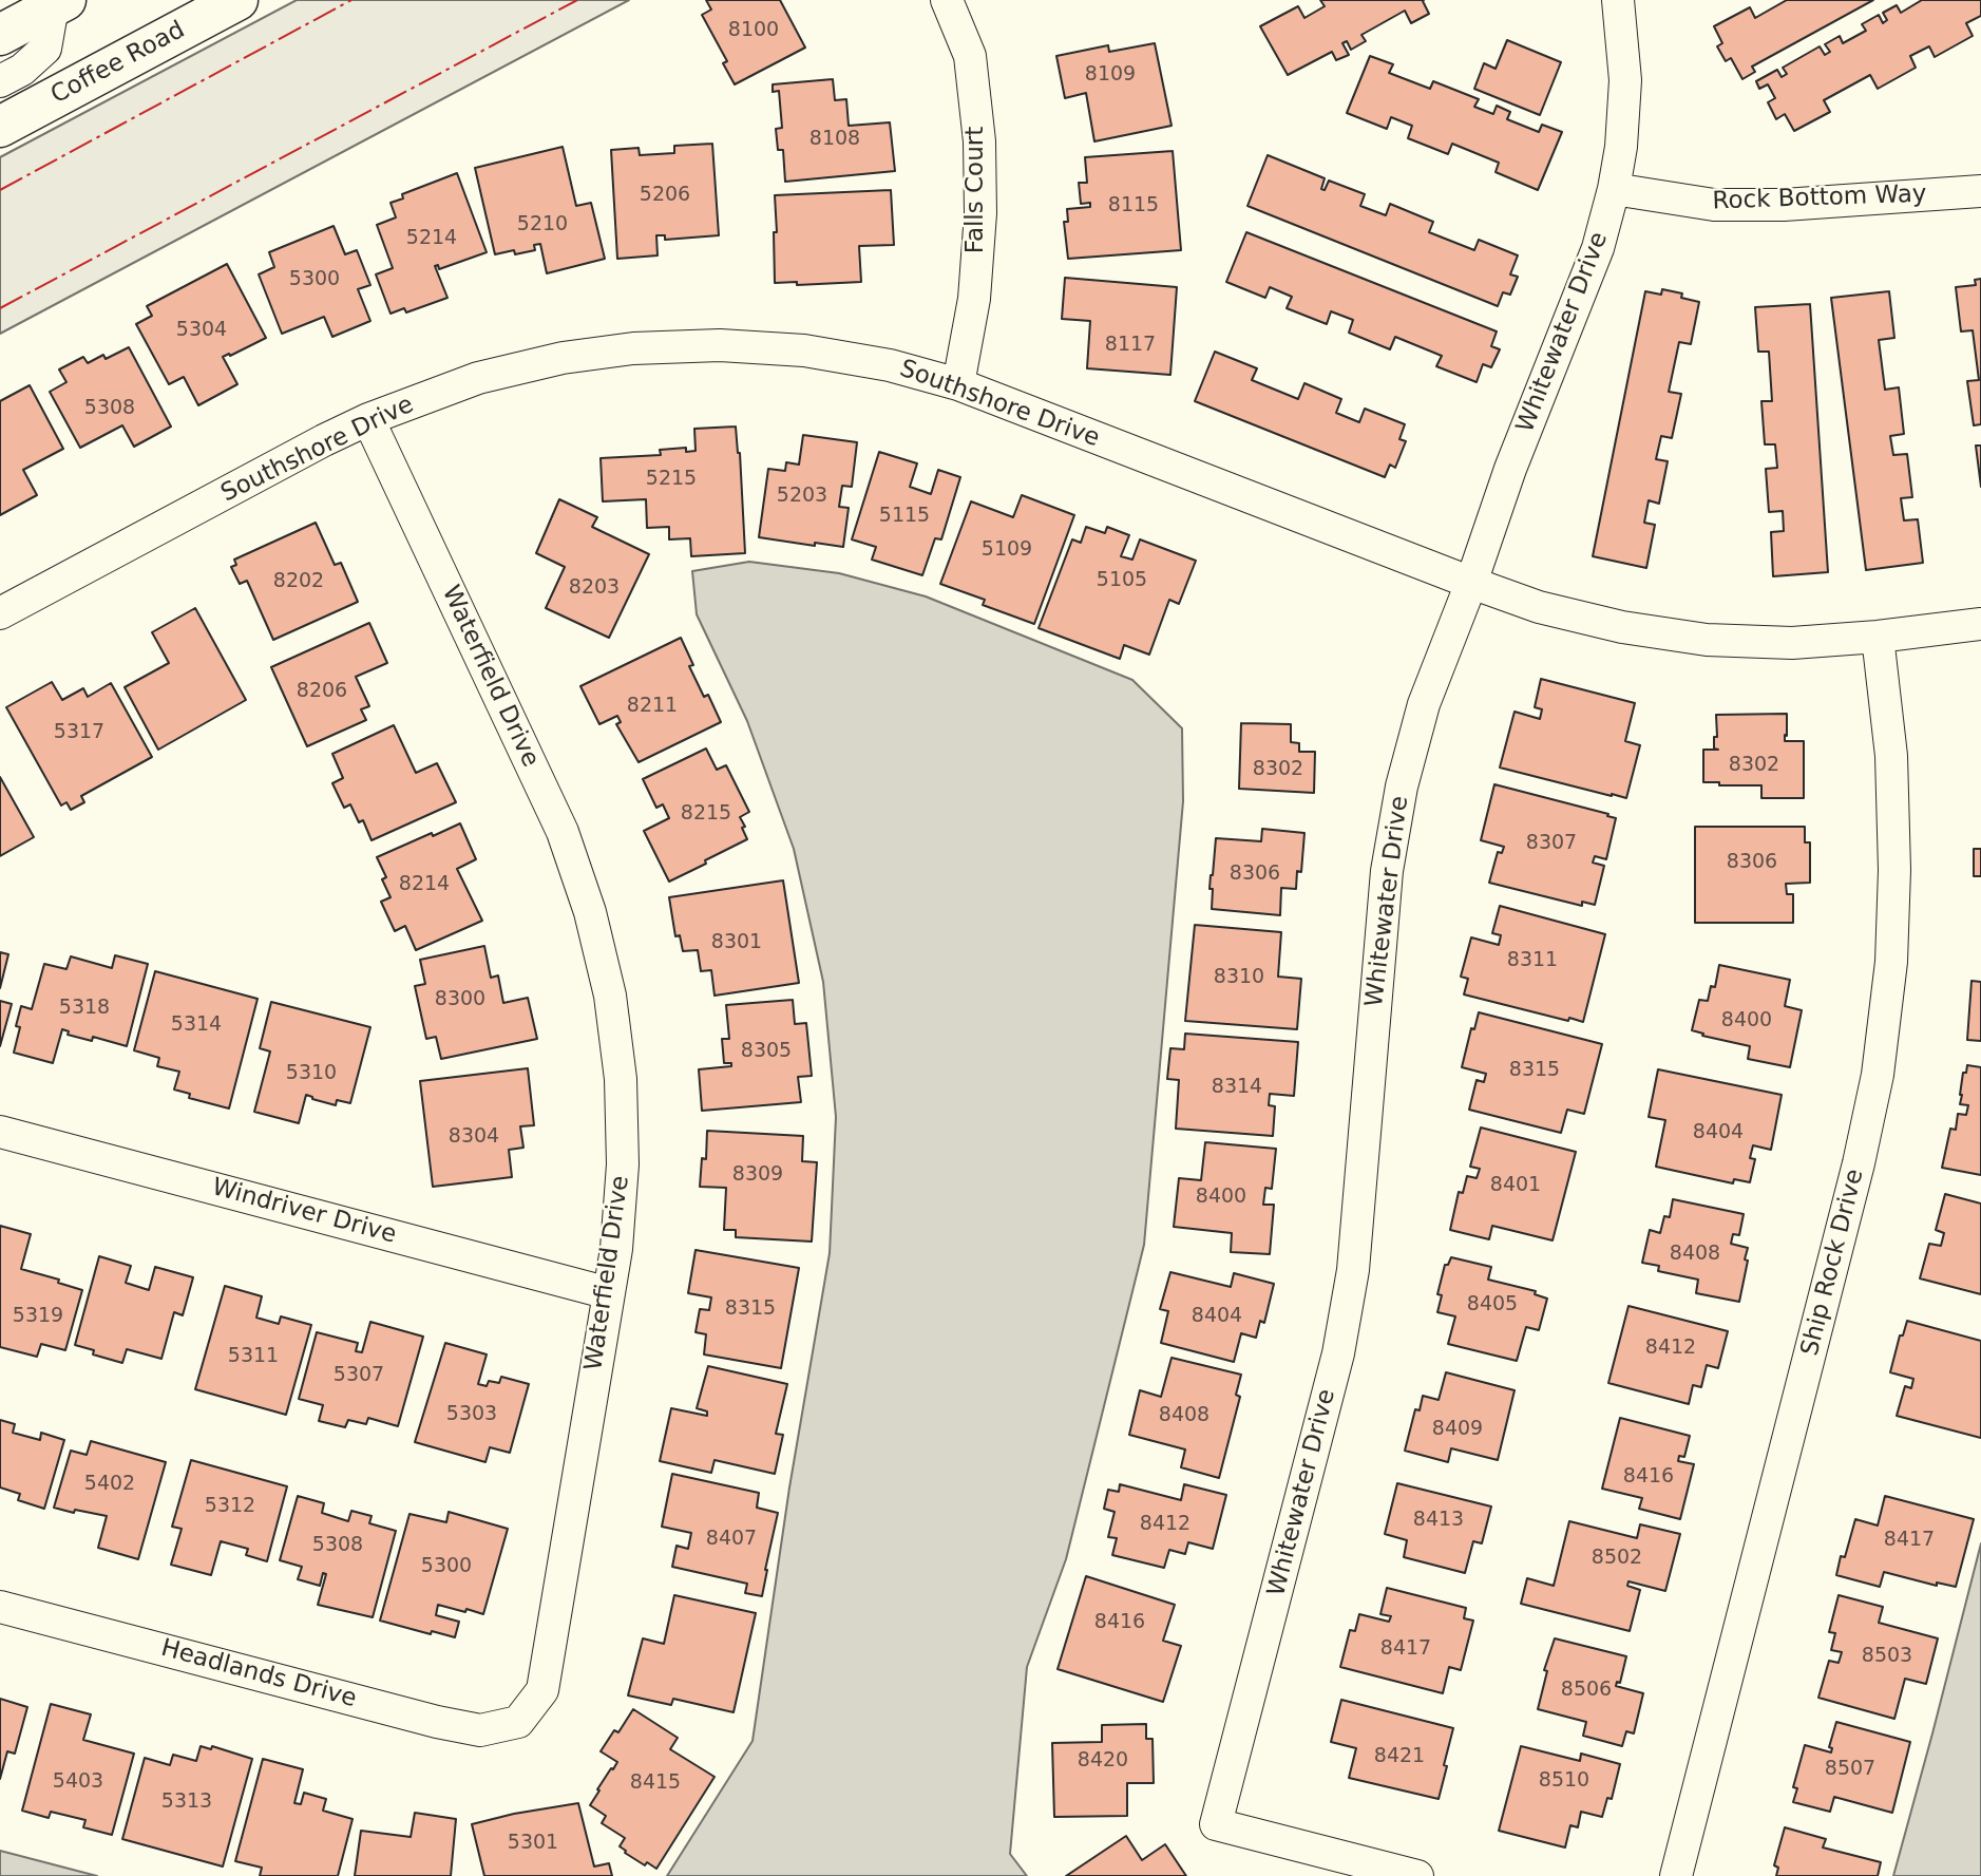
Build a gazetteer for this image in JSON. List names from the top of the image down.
{
  "streets": {
    "main road": ["Coffee Road"],
    "street": [
      "Falls Court",
      "Rock Bottom Way",
      "Whitewater Drive",
      "Southshore Drive",
      "Waterfield Drive",
      "Windriver Drive",
      "Ship Rock Drive",
      "Headlands Drive"
    ]
  },
  "crossings": [
    ["Falls Court", "Southshore Drive"],
    ["Rock Bottom Way", "Whitewater Drive"],
    ["Whitewater Drive", "Southshore Drive"],
    ["Southshore Drive", "Waterfield Drive"],
    ["Southshore Drive", "Ship Rock Drive"],
    ["Waterfield Drive", "Windriver Drive"],
    ["Waterfield Drive", "Headlands Drive"]
  ],
  "house_numbers": [
    "8100",
    "8109",
    "8108",
    "5206",
    "8115",
    "5210",
    "5214",
    "5300",
    "5304",
    "8117",
    "5308",
    "5215",
    "5203",
    "5115",
    "5109",
    "5105",
    "8202",
    "8203",
    "8206",
    "8211",
    "5317",
    "8302",
    "8302",
    "8215",
    "8307",
    "8306",
    "8306",
    "8214",
    "8301",
    "8311",
    "8310",
    "8300",
    "5318",
    "8400",
    "5314",
    "8305",
    "8315",
    "5310",
    "8314",
    "8404",
    "8304",
    "8309",
    "8401",
    "8400",
    "8408",
    "8405",
    "8315",
    "5319",
    "8404",
    "8412",
    "5311",
    "5307",
    "5303",
    "8408",
    "8409",
    "8416",
    "5402",
    "5312",
    "8413",
    "8412",
    "8407",
    "8417",
    "5308",
    "8502",
    "5300",
    "8416",
    "8417",
    "8503",
    "8506",
    "8421",
    "8420",
    "8507",
    "8510",
    "5403",
    "8415",
    "5313",
    "5301"
  ]
}
